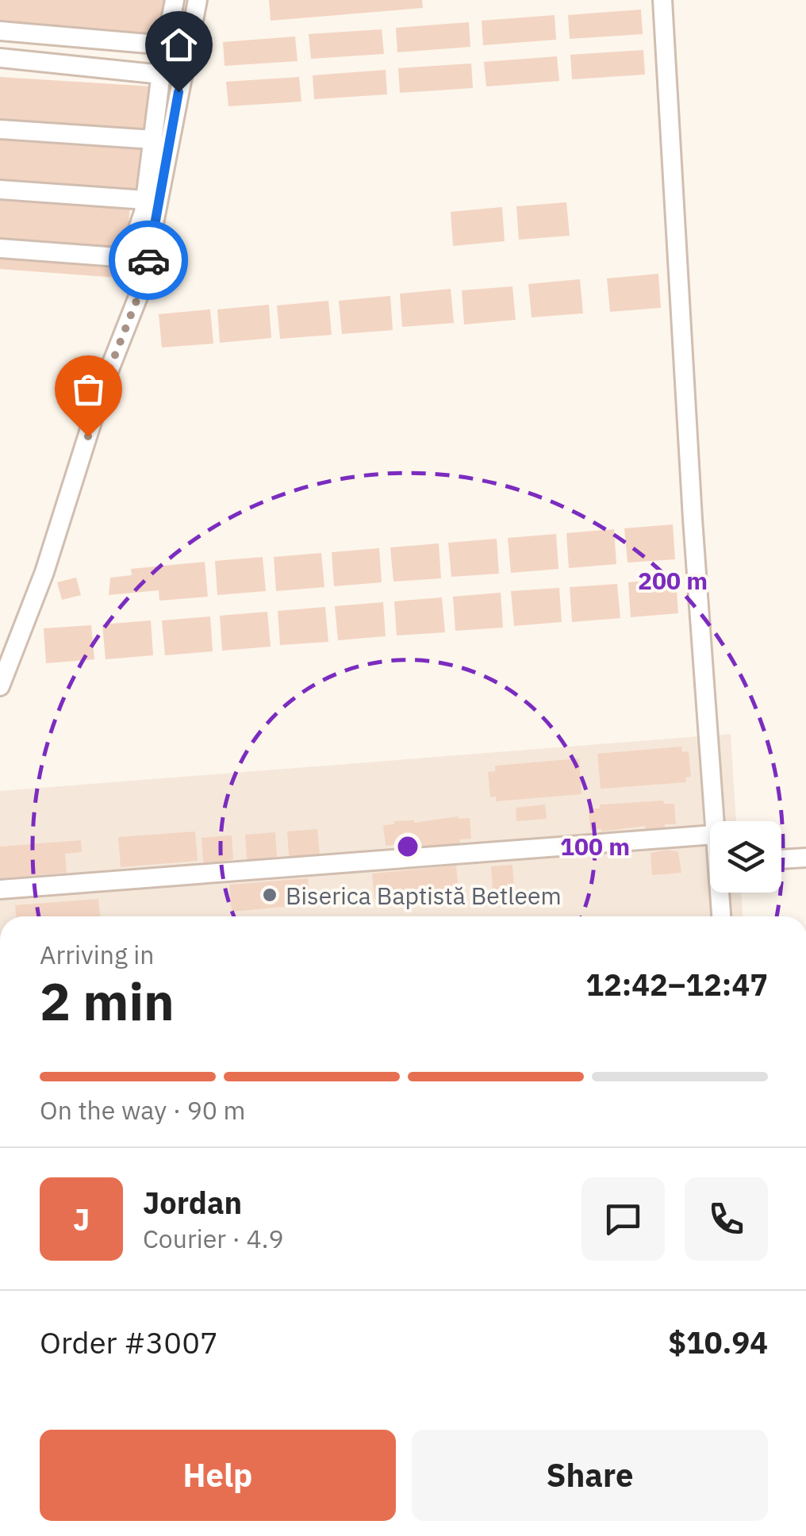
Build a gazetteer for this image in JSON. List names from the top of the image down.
{
  "places": ["Biserica Baptistă Betleem"],
  "page": {
    "heading": ["2 min", "Arriving in", "12:42–12:47"],
    "panel": [
      "Jordan",
      "Courier · 4.9",
      "Order #3007",
      "$10.94"
    ],
    "bar": "On the way · 90 m",
    "round": "J",
    "buttons": ["Help", "Share"]
  },
  "rings": ["200 m", "100 m"]
}
